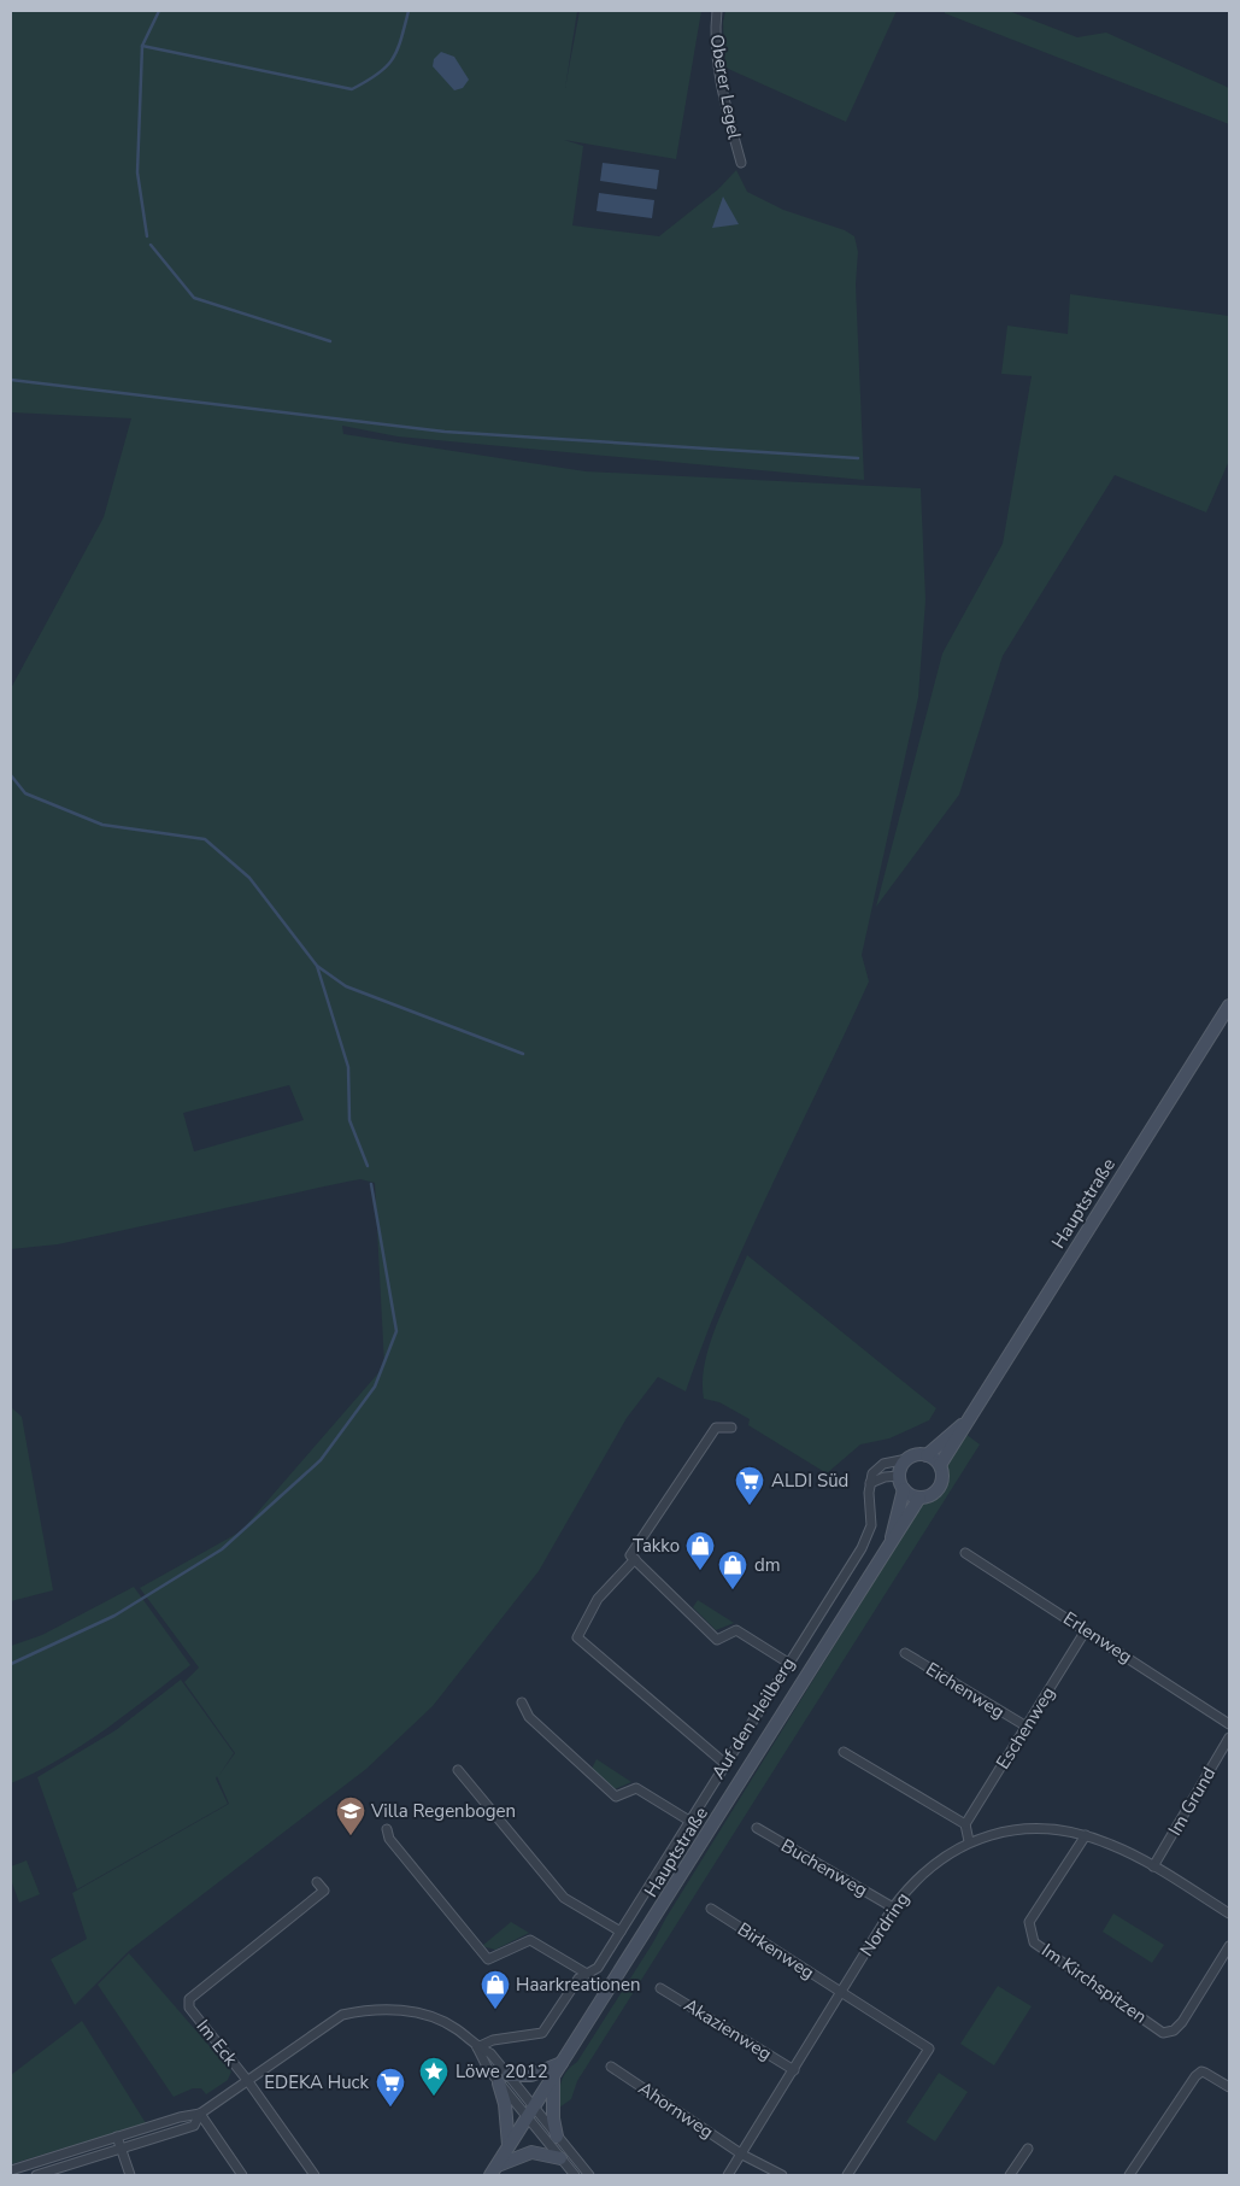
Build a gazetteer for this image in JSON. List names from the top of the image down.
{
  "streets": {
    "street": [
      "Oberer Legel",
      "Hauptstraße",
      "Erlenweg",
      "Eichenweg",
      "Auf den Heilberg",
      "Eschenweg",
      "Im Grund",
      "Buchenweg",
      "Nordring",
      "Birkenweg",
      "Im Kirchspitzen",
      "Akazienweg",
      "Im Eck",
      "Ahornweg"
    ]
  },
  "crossings": [
    ["Erlenweg", "Eschenweg"],
    ["Eichenweg", "Eschenweg"],
    ["Im Grund", "Nordring"],
    ["Buchenweg", "Nordring"],
    ["Nordring", "Birkenweg"],
    ["Nordring", "Im Kirchspitzen"],
    ["Nordring", "Akazienweg"],
    ["Nordring", "Ahornweg"]
  ],
  "places": {
    "supermarket": ["ALDI Süd", "EDEKA Huck"],
    "shop": ["Takko", "dm", "Haarkreationen"],
    "school or university": ["Villa Regenbogen"],
    "place": ["Löwe 2012"]
  }
}
